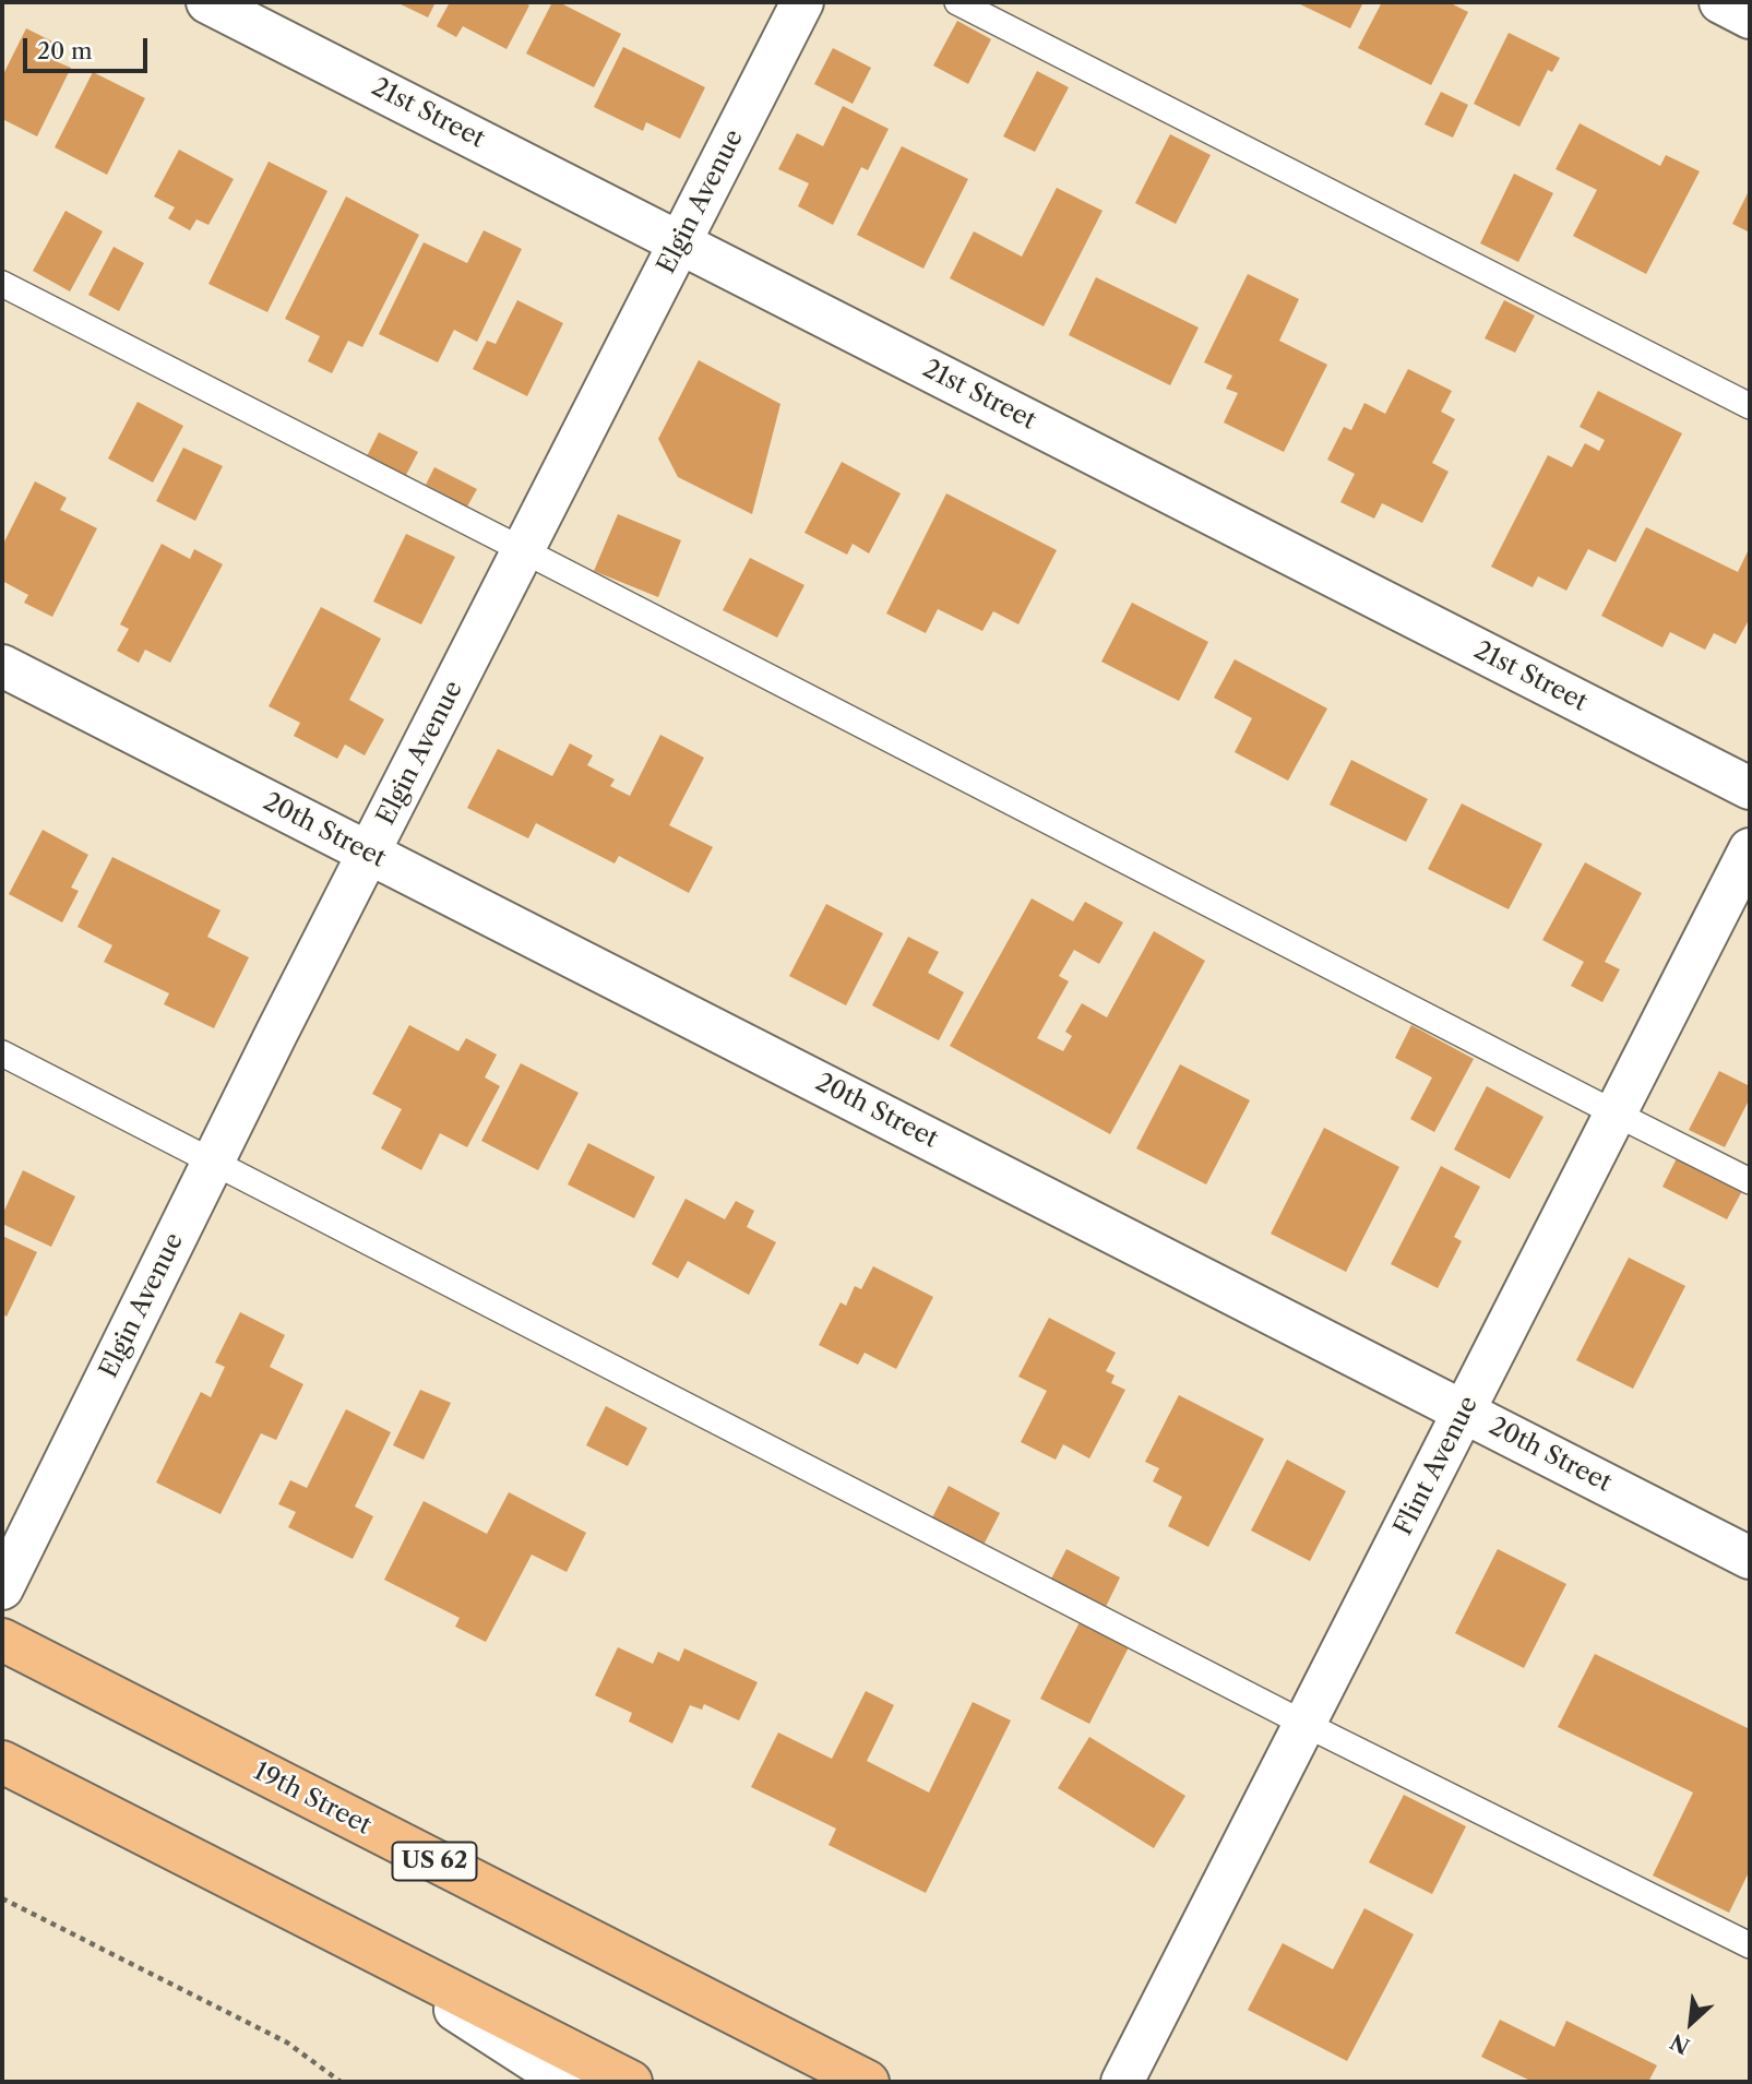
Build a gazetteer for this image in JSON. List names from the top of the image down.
{
  "streets": {
    "main road": ["19th Street", "US 62"],
    "street": [
      "21st Street",
      "Elgin Avenue",
      "20th Street",
      "Flint Avenue"
    ]
  },
  "crossings": [
    ["21st Street", "Elgin Avenue"],
    ["Elgin Avenue", "20th Street"],
    ["20th Street", "Flint Avenue"]
  ],
  "scale_bar": "20 m",
  "north": "bottom left"
}
